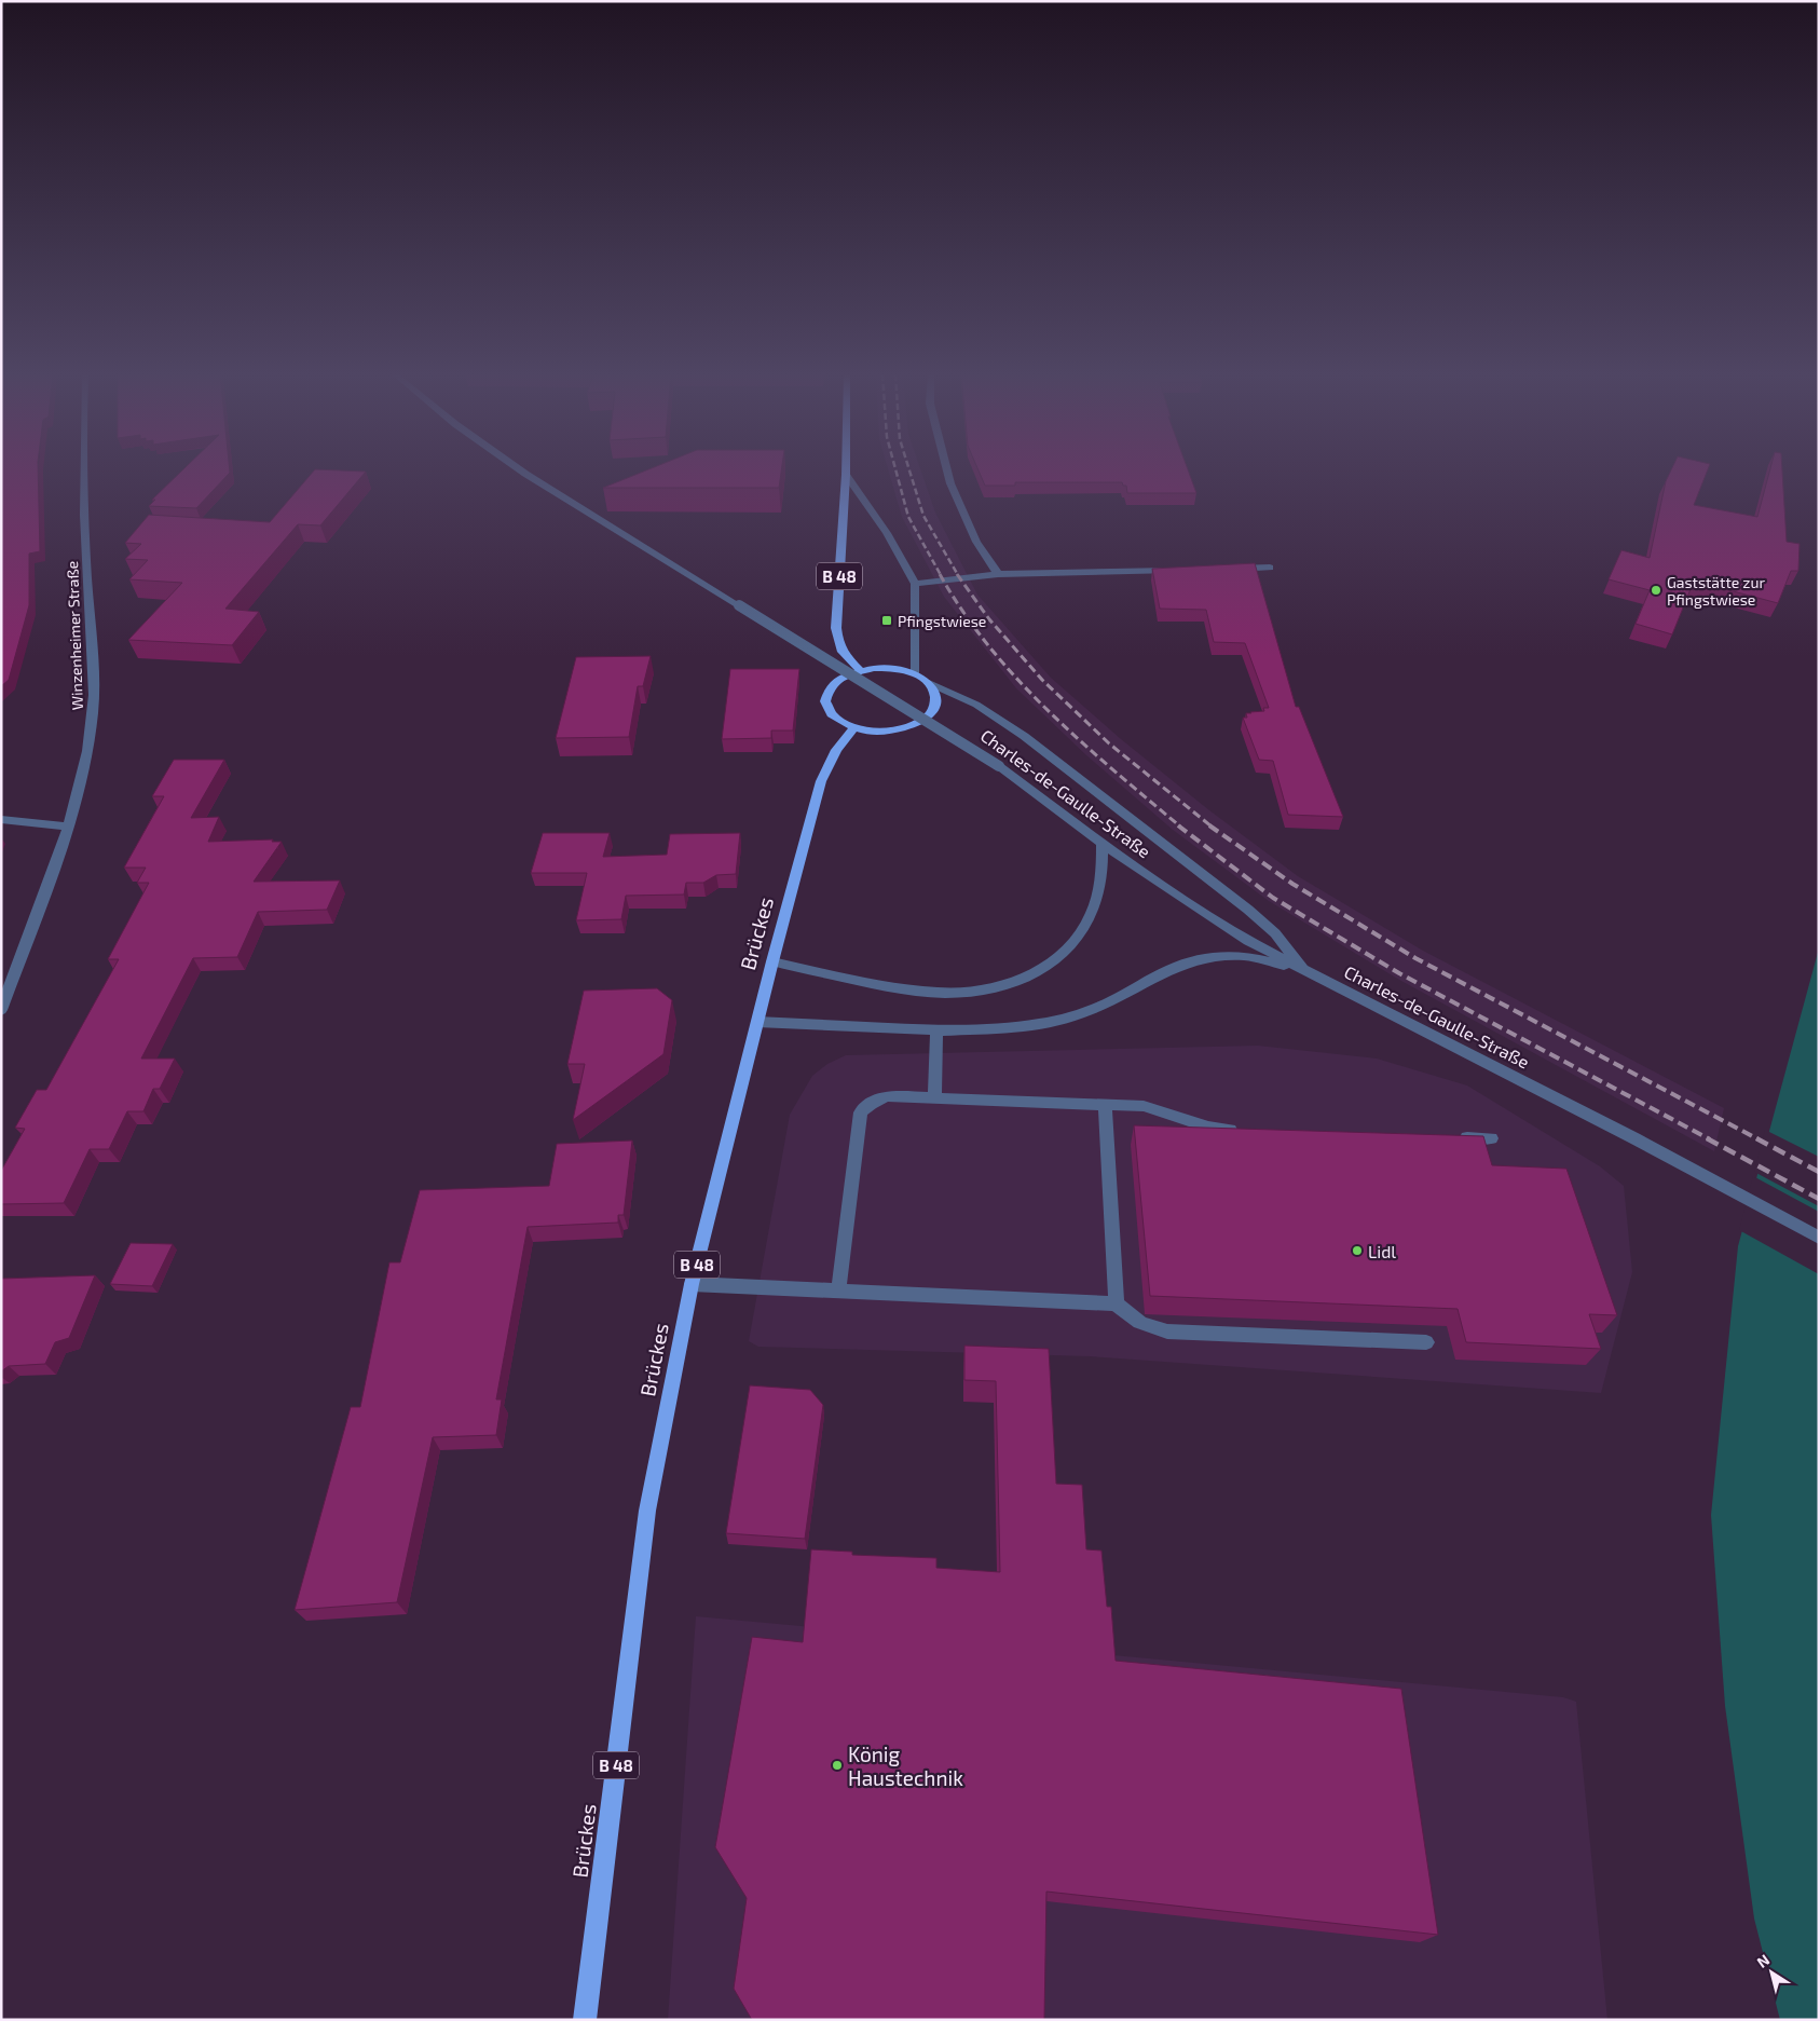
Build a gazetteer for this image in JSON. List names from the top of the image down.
{
  "streets": {
    "main road": ["B 48", "Brückes"],
    "street": ["Winzenheimer Straße", "Charles-de-Gaulle-Straße"]
  },
  "crossings": [
    ["B 48", "Brückes"]
  ],
  "places": {
    "other": ["Gaststätte zur Pfingstwiese", "Lidl", "König Haustechnik"],
    "transit": ["Pfingstwiese"]
  },
  "north": "top left"
}
